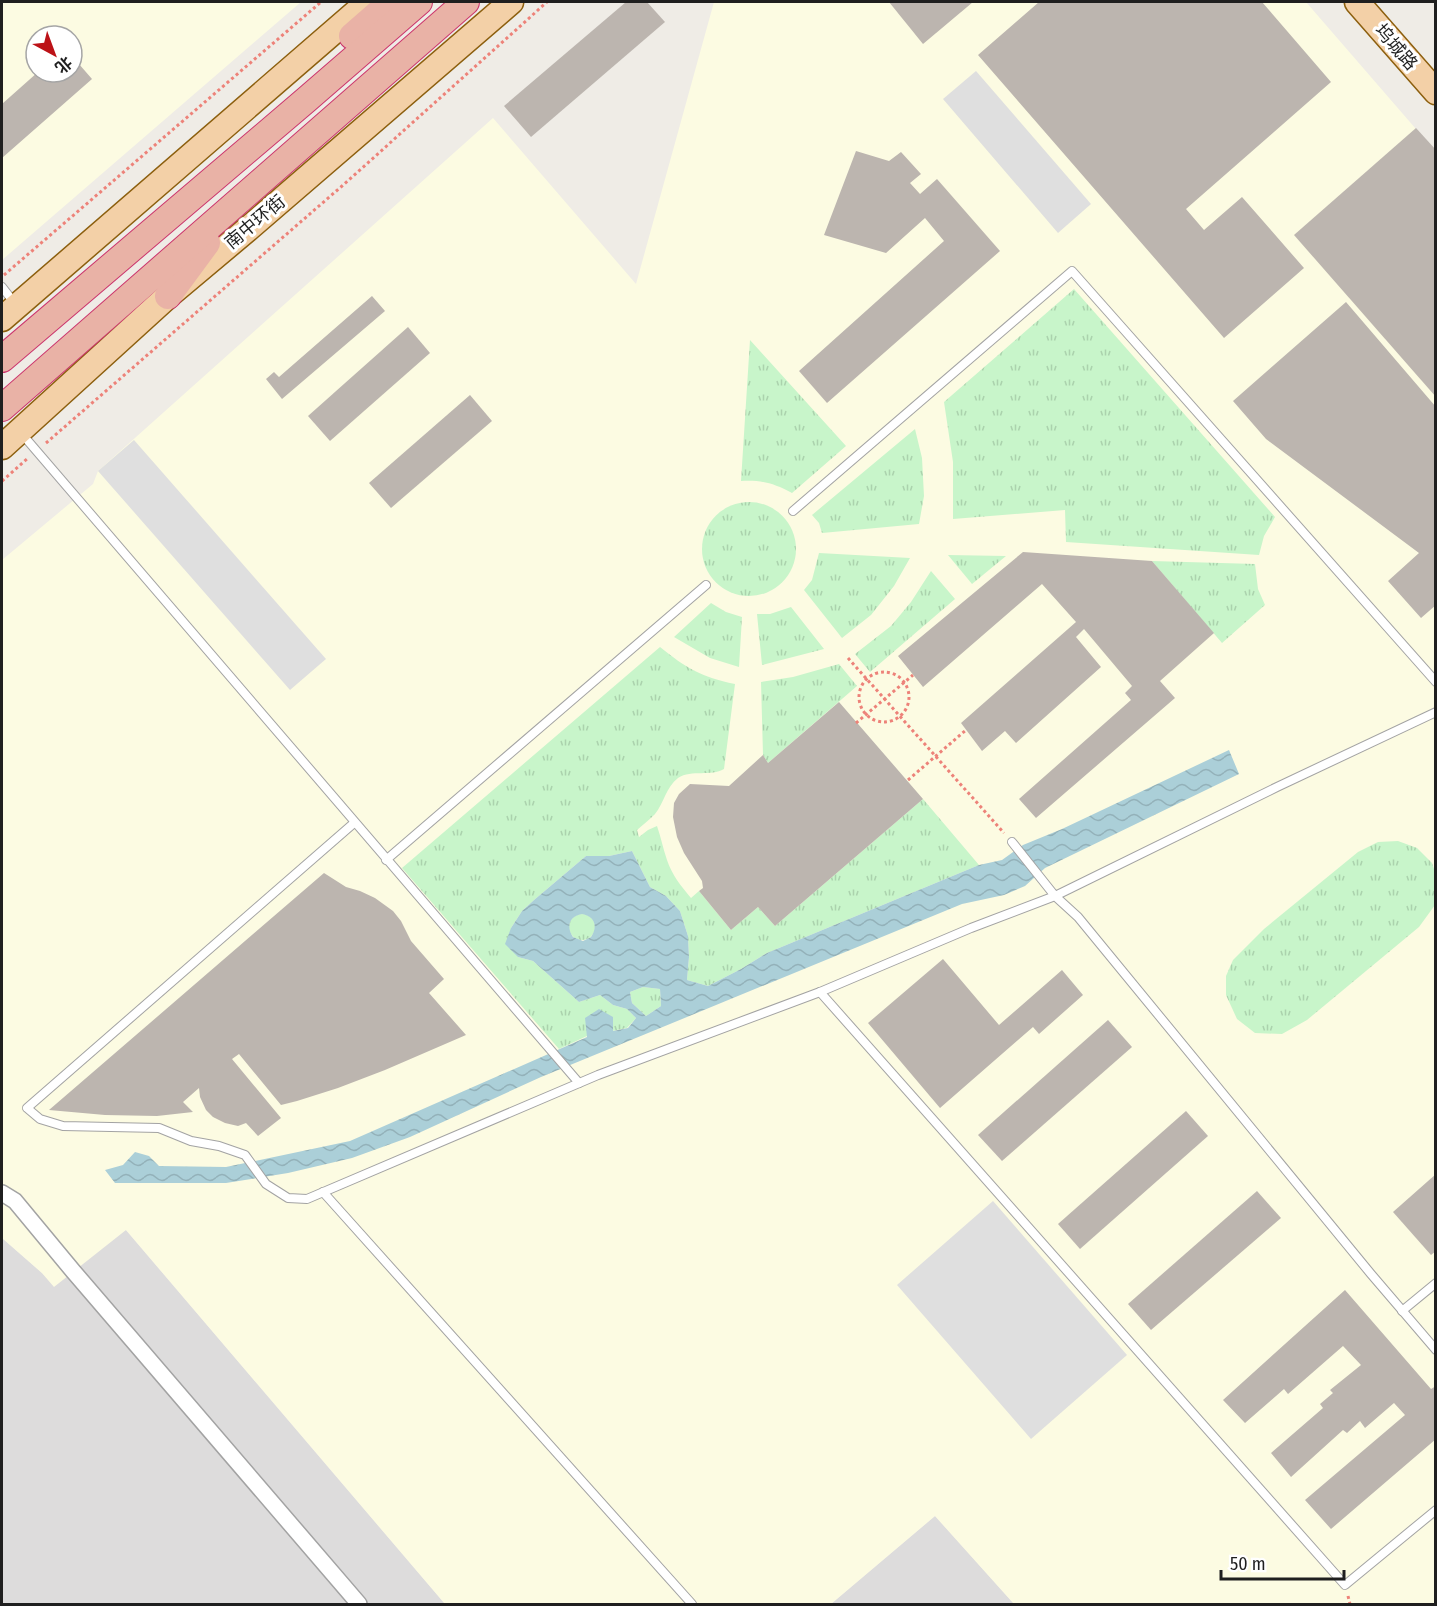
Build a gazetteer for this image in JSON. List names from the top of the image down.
{
  "streets": {
    "main road": ["坞城路", "南中环街"]
  },
  "scale_bar": "50 m",
  "north": "bottom right"
}
